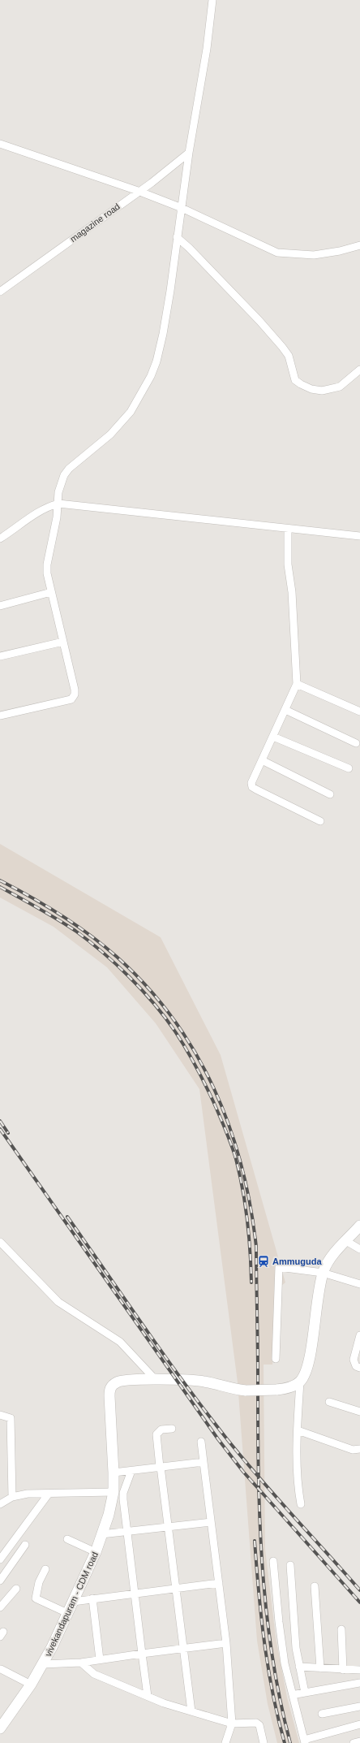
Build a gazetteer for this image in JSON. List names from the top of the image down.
{
  "streets": {
    "street": ["magazine road", "vivekandapuram - CDM road"]
  },
  "places": {
    "station": ["Ammuguda"]
  }
}
